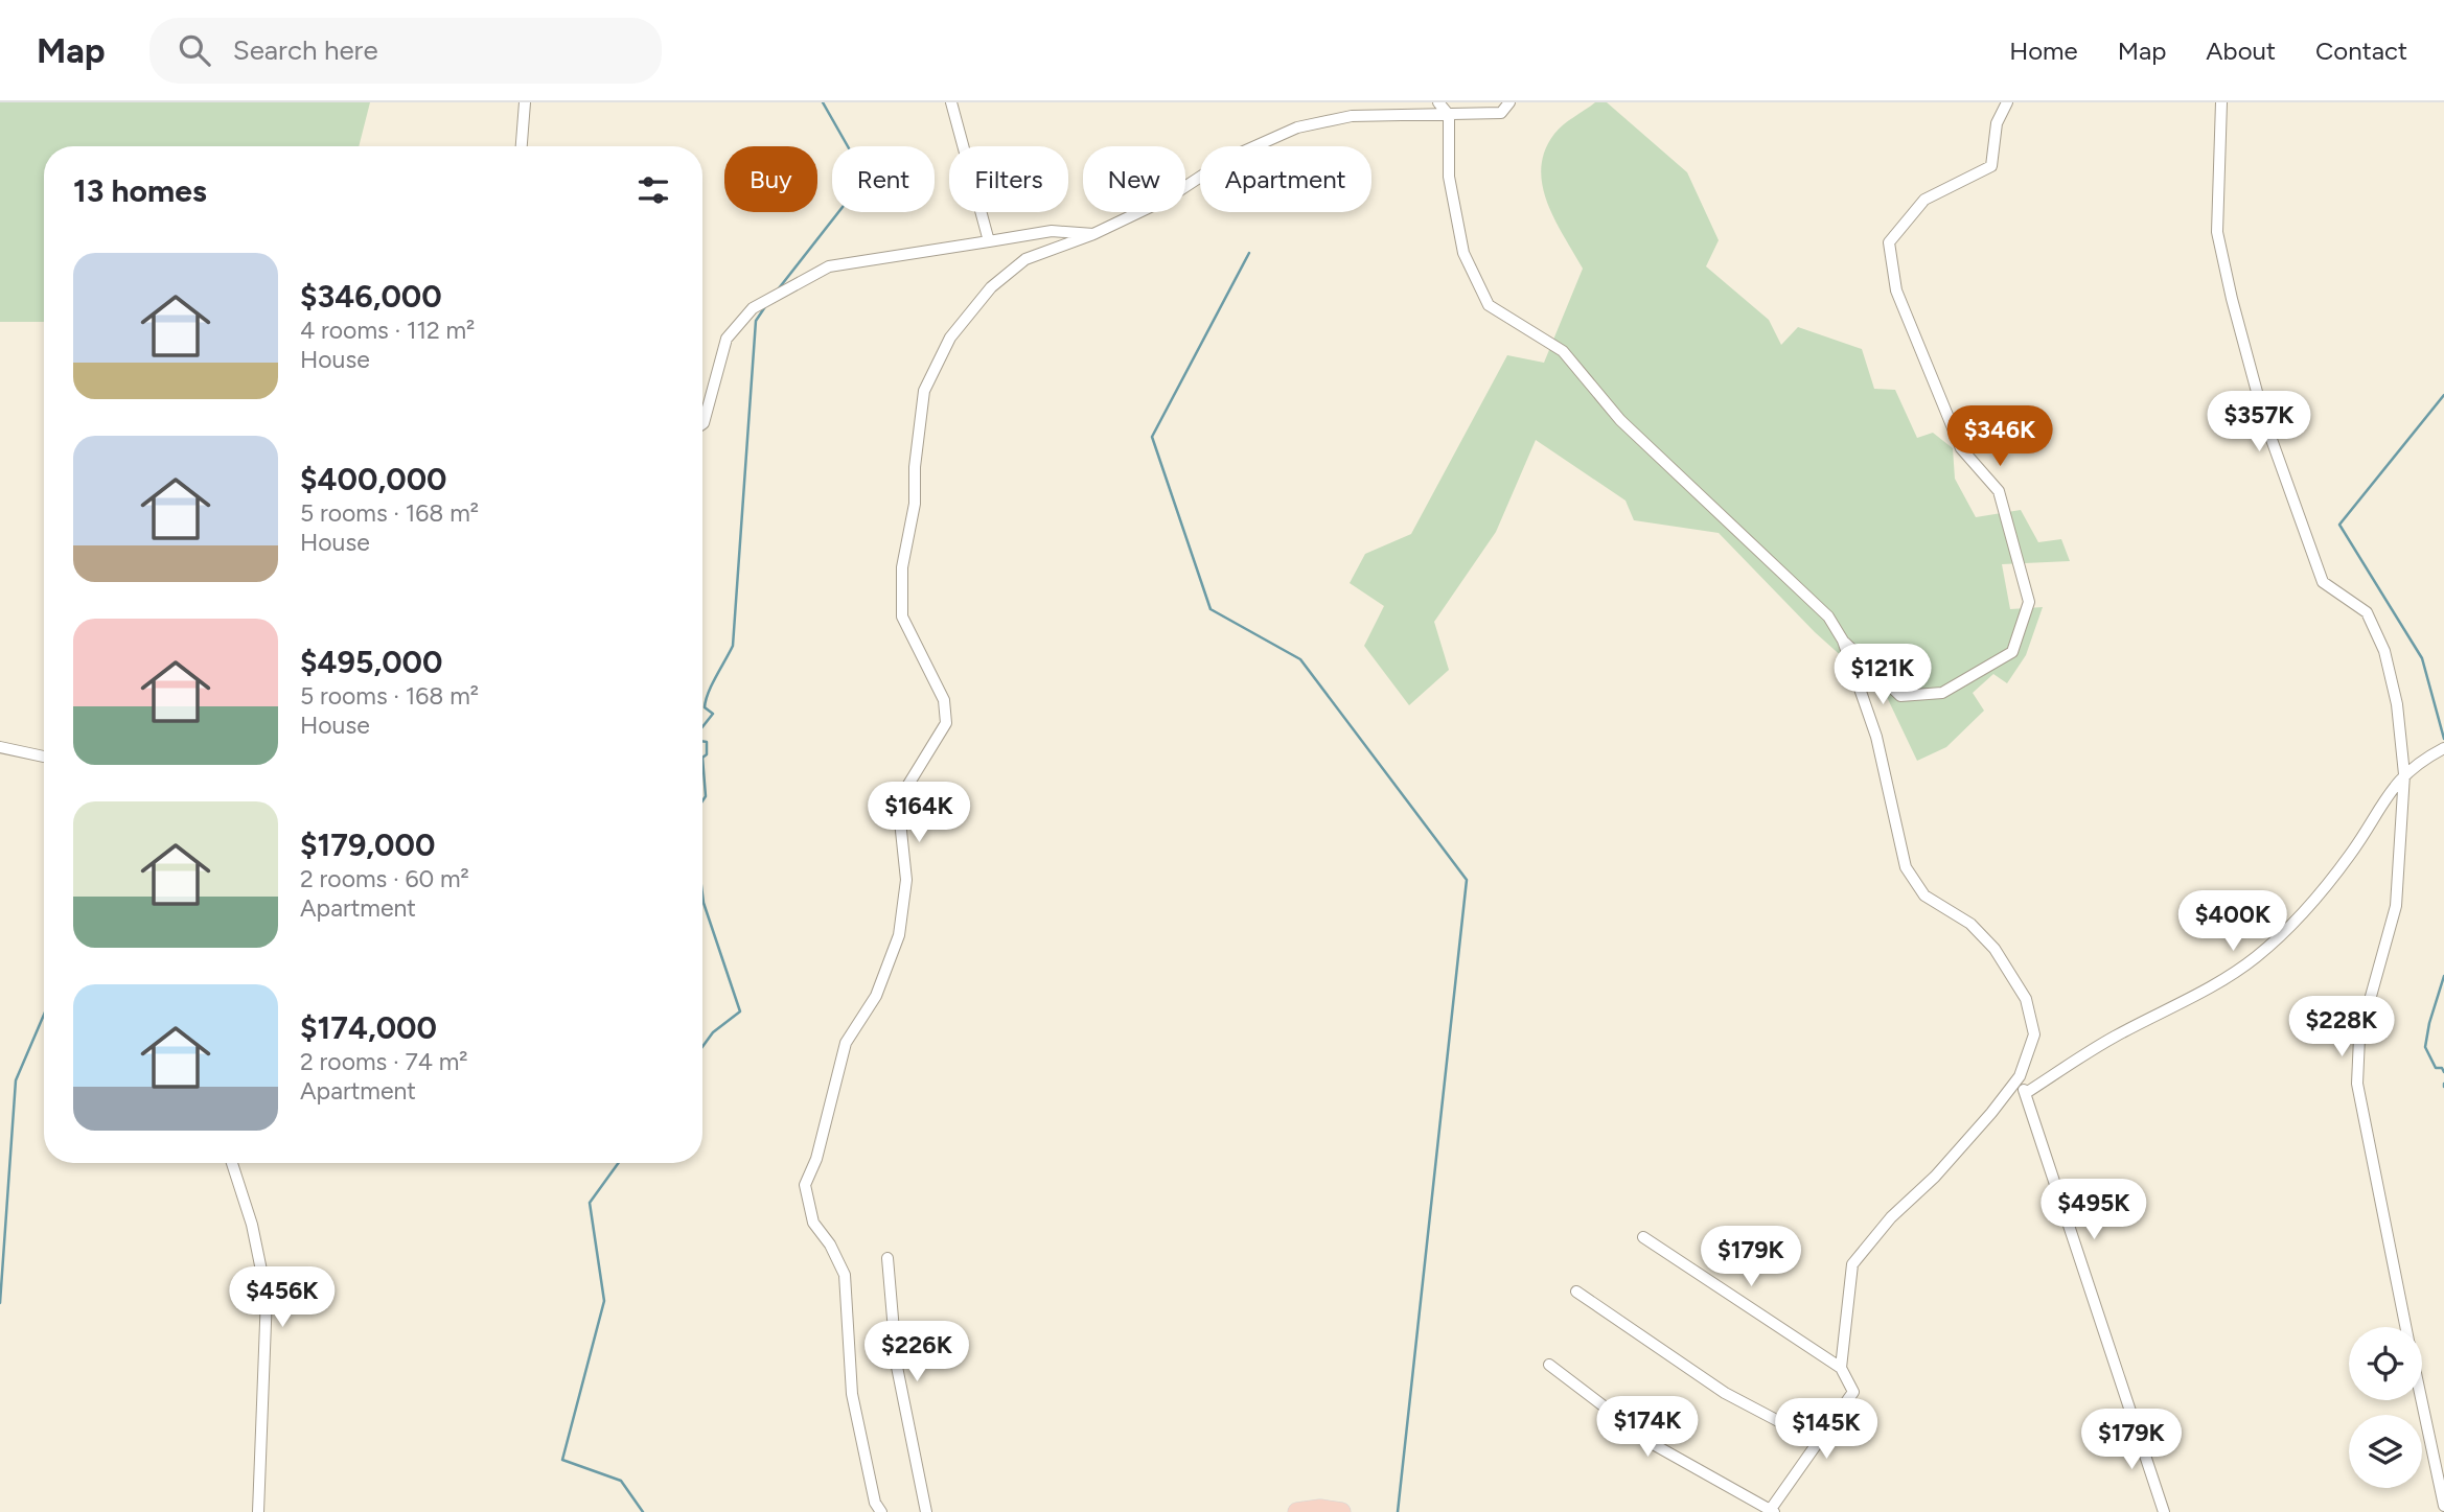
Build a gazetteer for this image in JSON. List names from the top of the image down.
{
  "page": {
    "header": "Map",
    "search": "Search here",
    "nav": [
      "Home",
      "Map",
      "About",
      "Contact"
    ],
    "chip": [
      "Buy",
      "Rent",
      "Filters",
      "New",
      "Apartment"
    ],
    "heading": "13 homes",
    "list": [
      {
        "name": "$346,000",
        "note": "4 rooms · 112 m² · House"
      },
      {
        "name": "$400,000",
        "note": "5 rooms · 168 m² · House"
      },
      {
        "name": "$495,000",
        "note": "5 rooms · 168 m² · House"
      },
      {
        "name": "$179,000",
        "note": "2 rooms · 60 m² · Apartment"
      },
      {
        "name": "$174,000",
        "note": "2 rooms · 74 m² · Apartment"
      }
    ],
    "price": [
      "$357K",
      "$346K",
      "$121K",
      "$164K",
      "$400K",
      "$228K",
      "$495K",
      "$179K",
      "$456K",
      "$226K",
      "$174K",
      "$145K",
      "$179K"
    ]
  }
}
